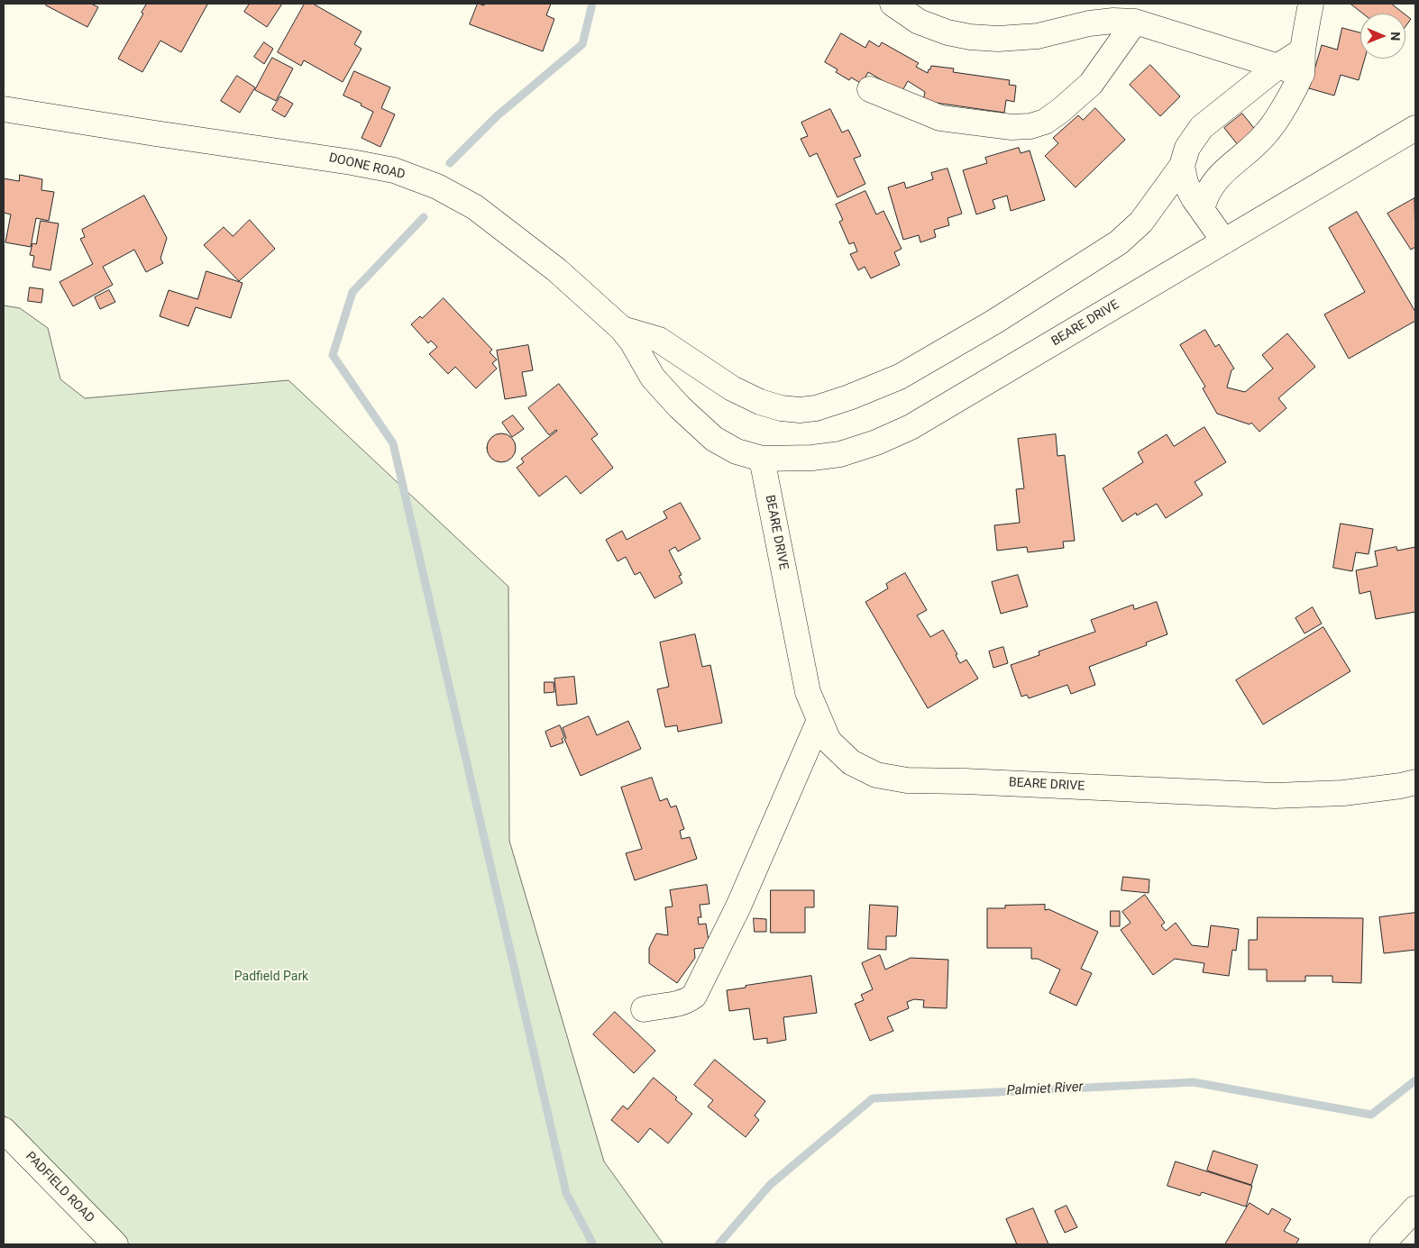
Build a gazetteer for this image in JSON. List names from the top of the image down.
{
  "streets": {
    "street": ["DOONE ROAD", "BEARE DRIVE", "PADFIELD ROAD"]
  },
  "crossings": [
    ["DOONE ROAD", "BEARE DRIVE"]
  ],
  "water": ["Palmiet River"],
  "parks": ["Padfield Park"],
  "north": "right"
}
